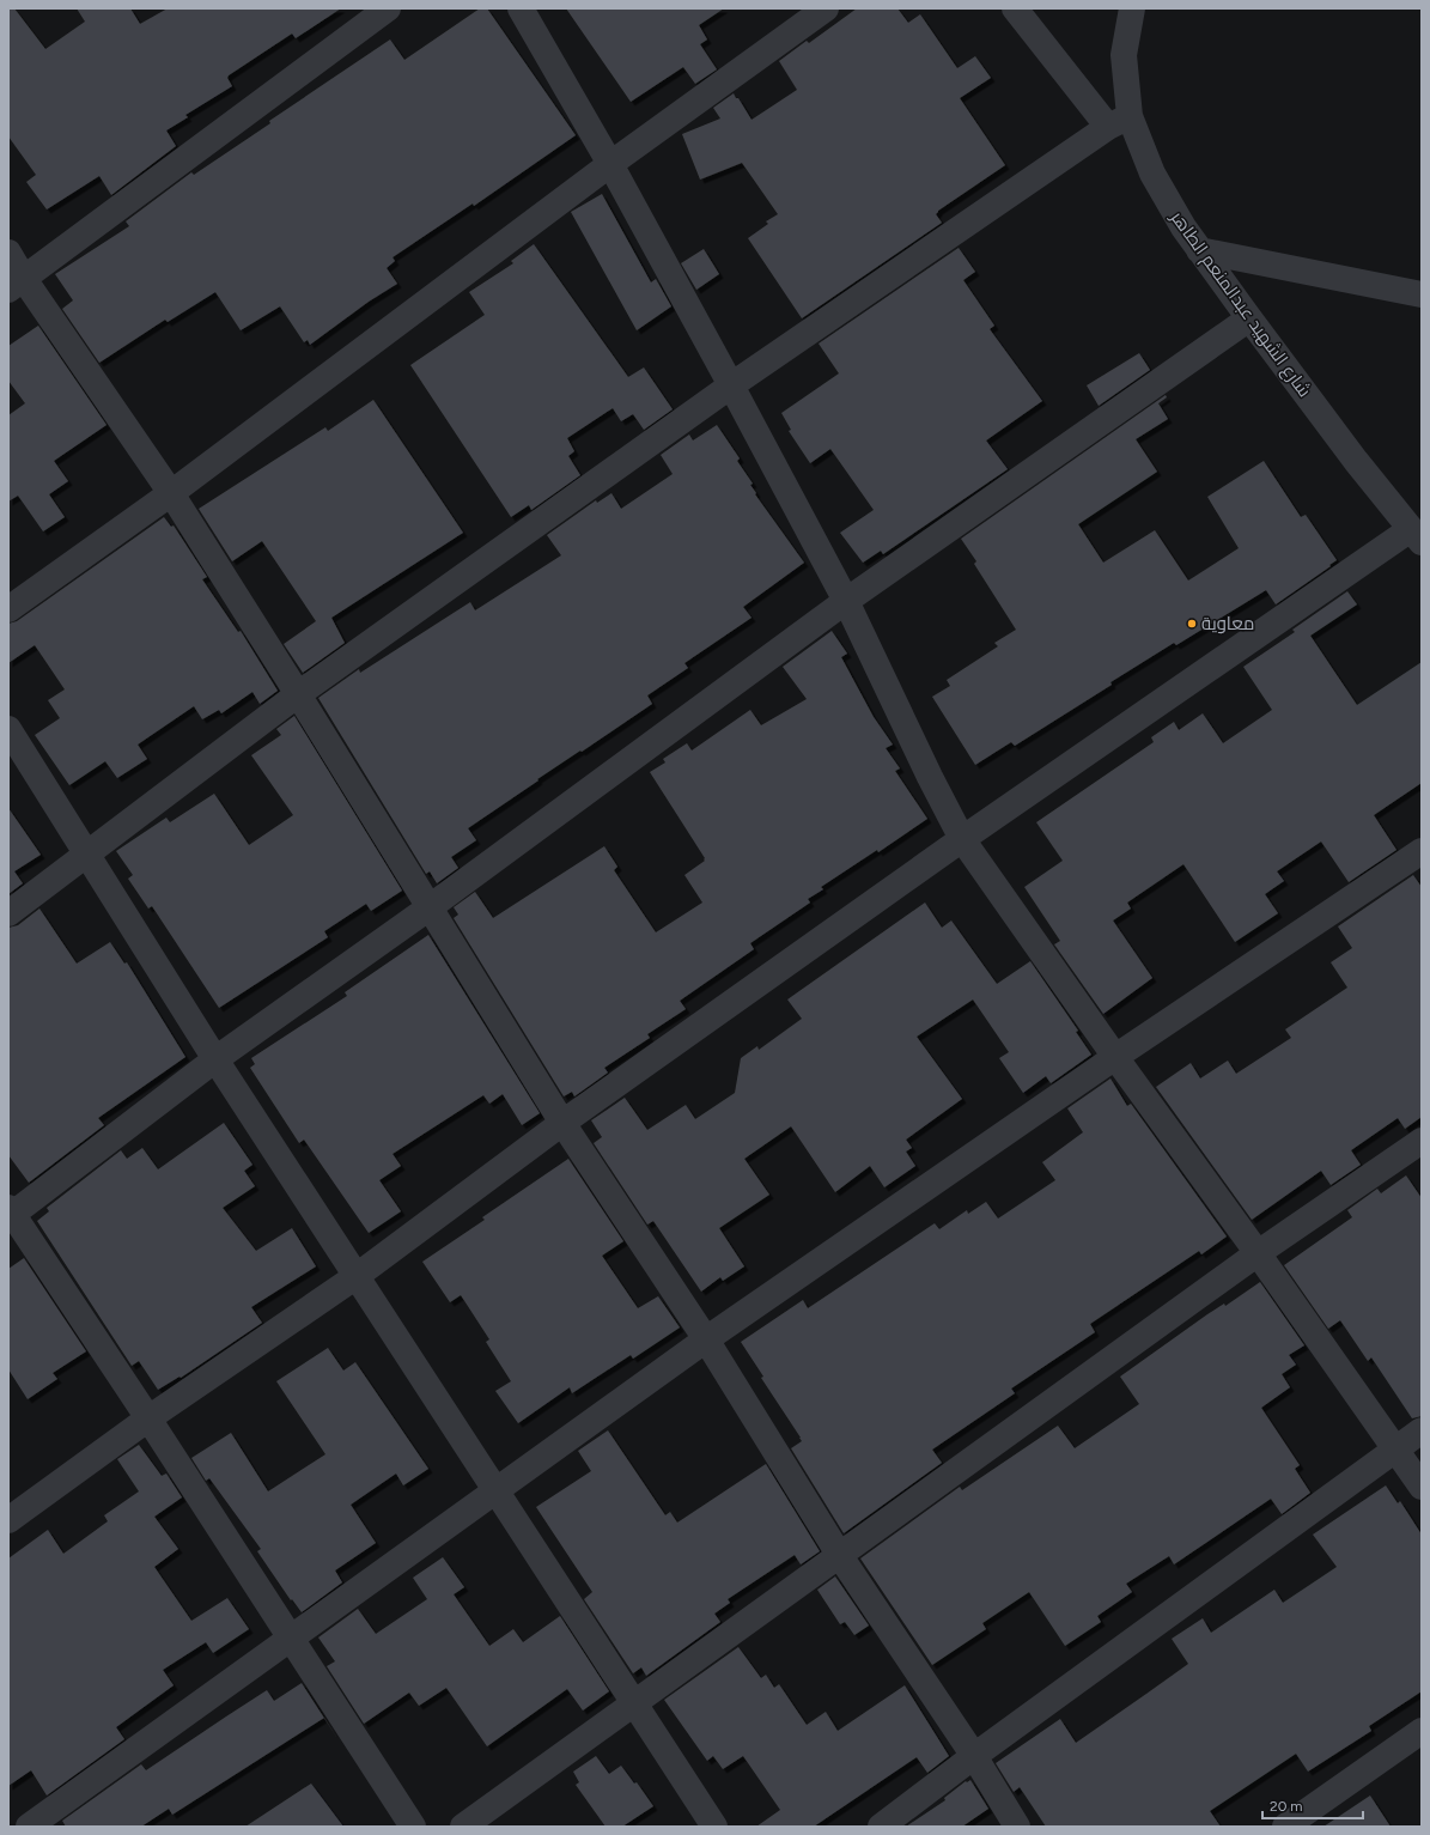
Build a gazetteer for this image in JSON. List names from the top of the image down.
{
  "streets": {
    "street": ["شارع الشهيد عبدالمنعم الطاهر"]
  },
  "places": ["معاوية"],
  "scale_bar": "20 m"
}
